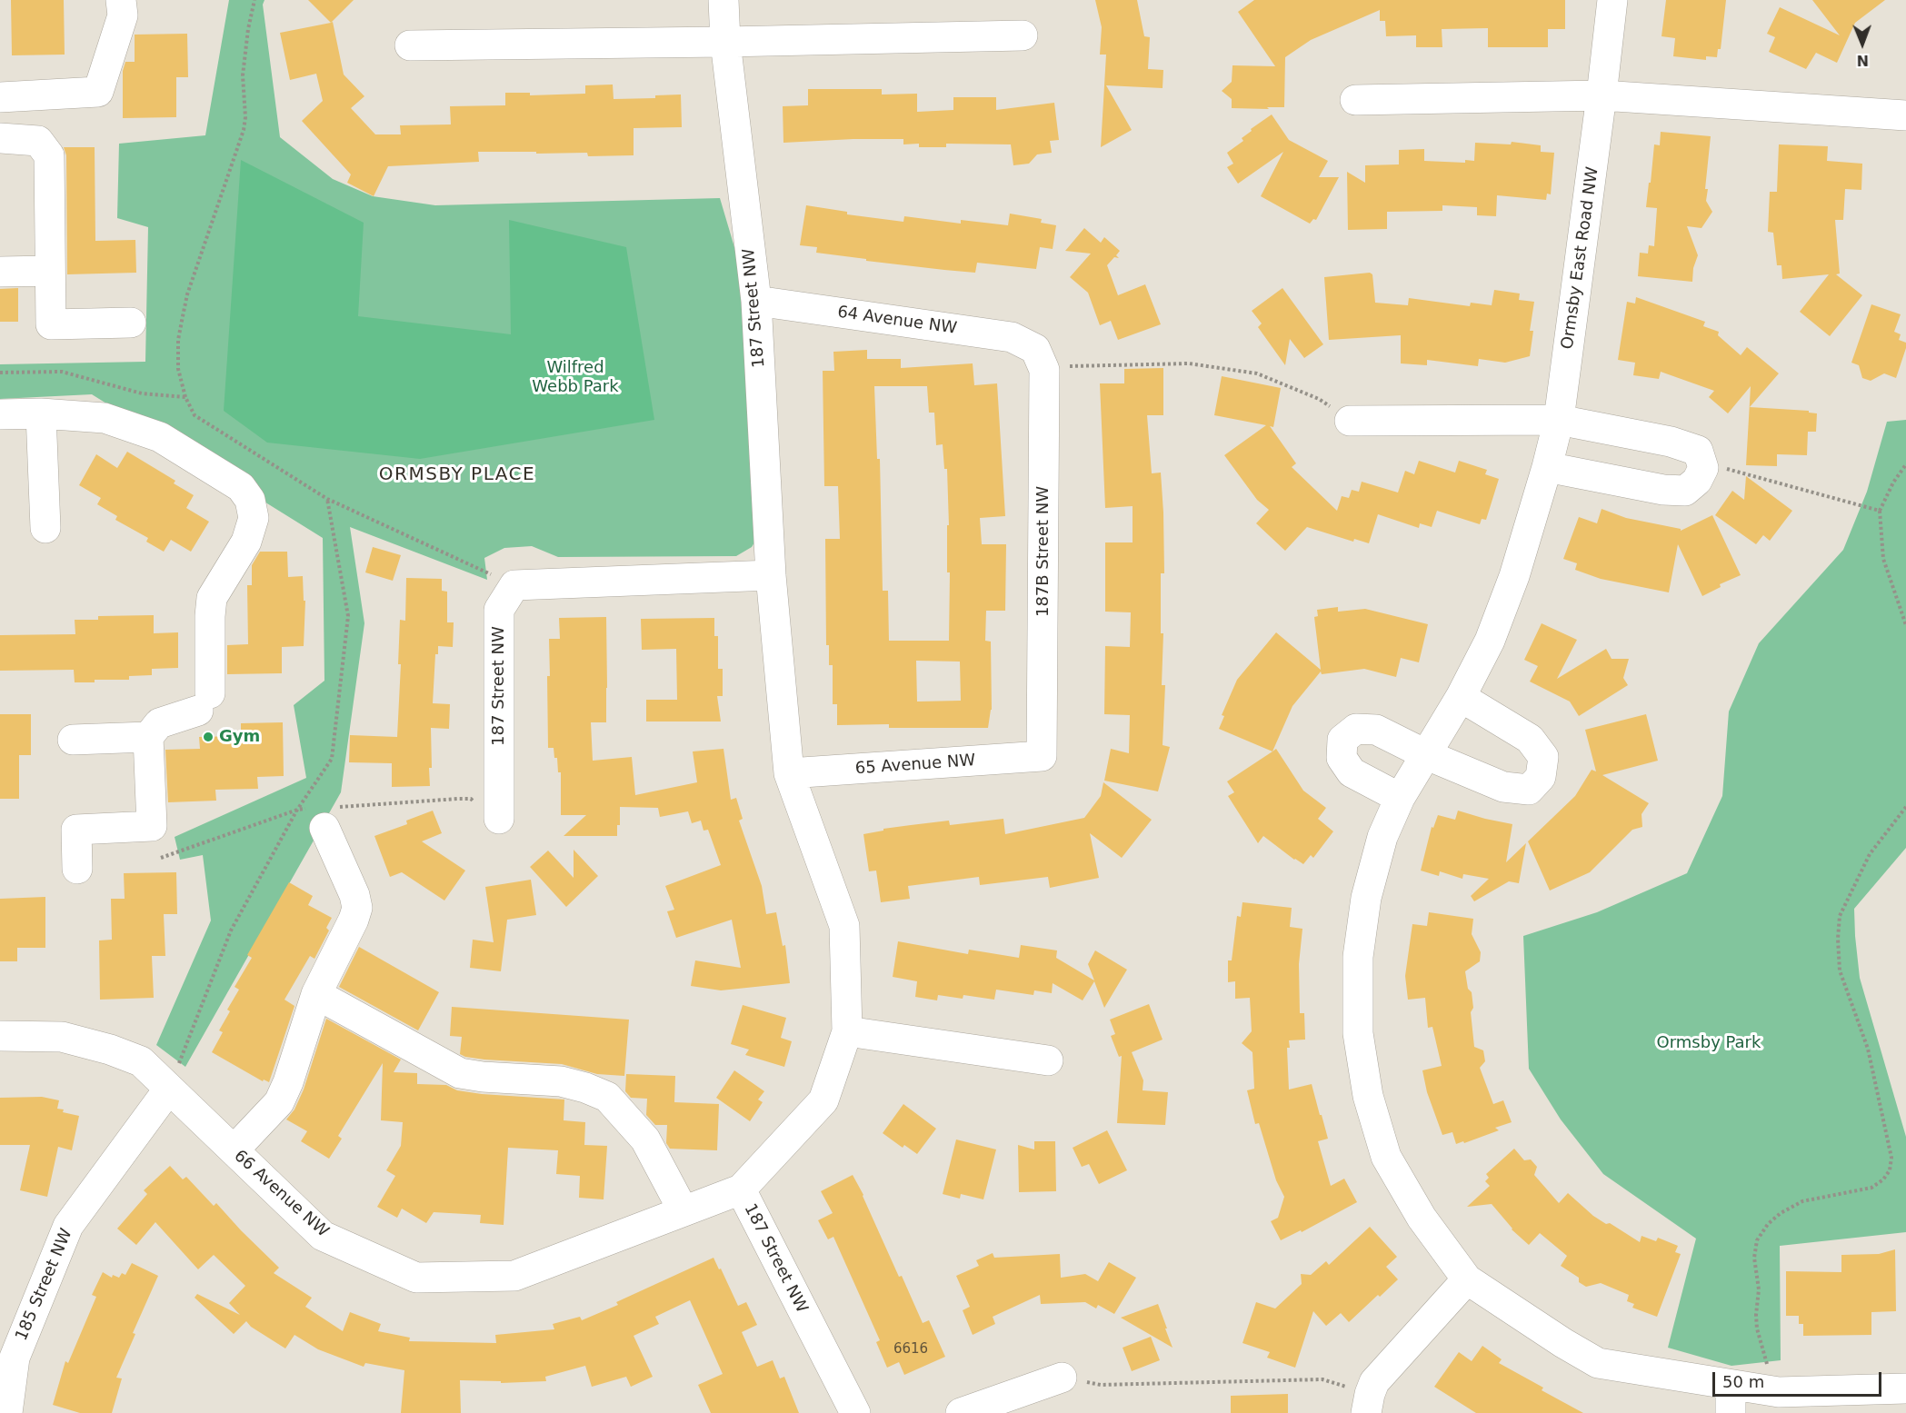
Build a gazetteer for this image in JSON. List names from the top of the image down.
{
  "streets": {
    "street": [
      "Ormsby East Road NW",
      "187 Street NW",
      "64 Avenue NW",
      "187B Street NW",
      "65 Avenue NW",
      "66 Avenue NW",
      "185 Street NW"
    ]
  },
  "crossings": [
    ["187 Street NW", "64 Avenue NW"],
    ["187 Street NW", "65 Avenue NW"],
    ["187 Street NW", "66 Avenue NW"],
    ["64 Avenue NW", "187B Street NW"],
    ["187B Street NW", "65 Avenue NW"],
    ["66 Avenue NW", "185 Street NW"]
  ],
  "districts": ["ORMSBY PLACE"],
  "parks": ["Wilfred Webb Park", "Ormsby Park"],
  "places": ["Gym"],
  "house_numbers": ["6616"],
  "scale_bar": "50 m",
  "north": "bottom"
}
